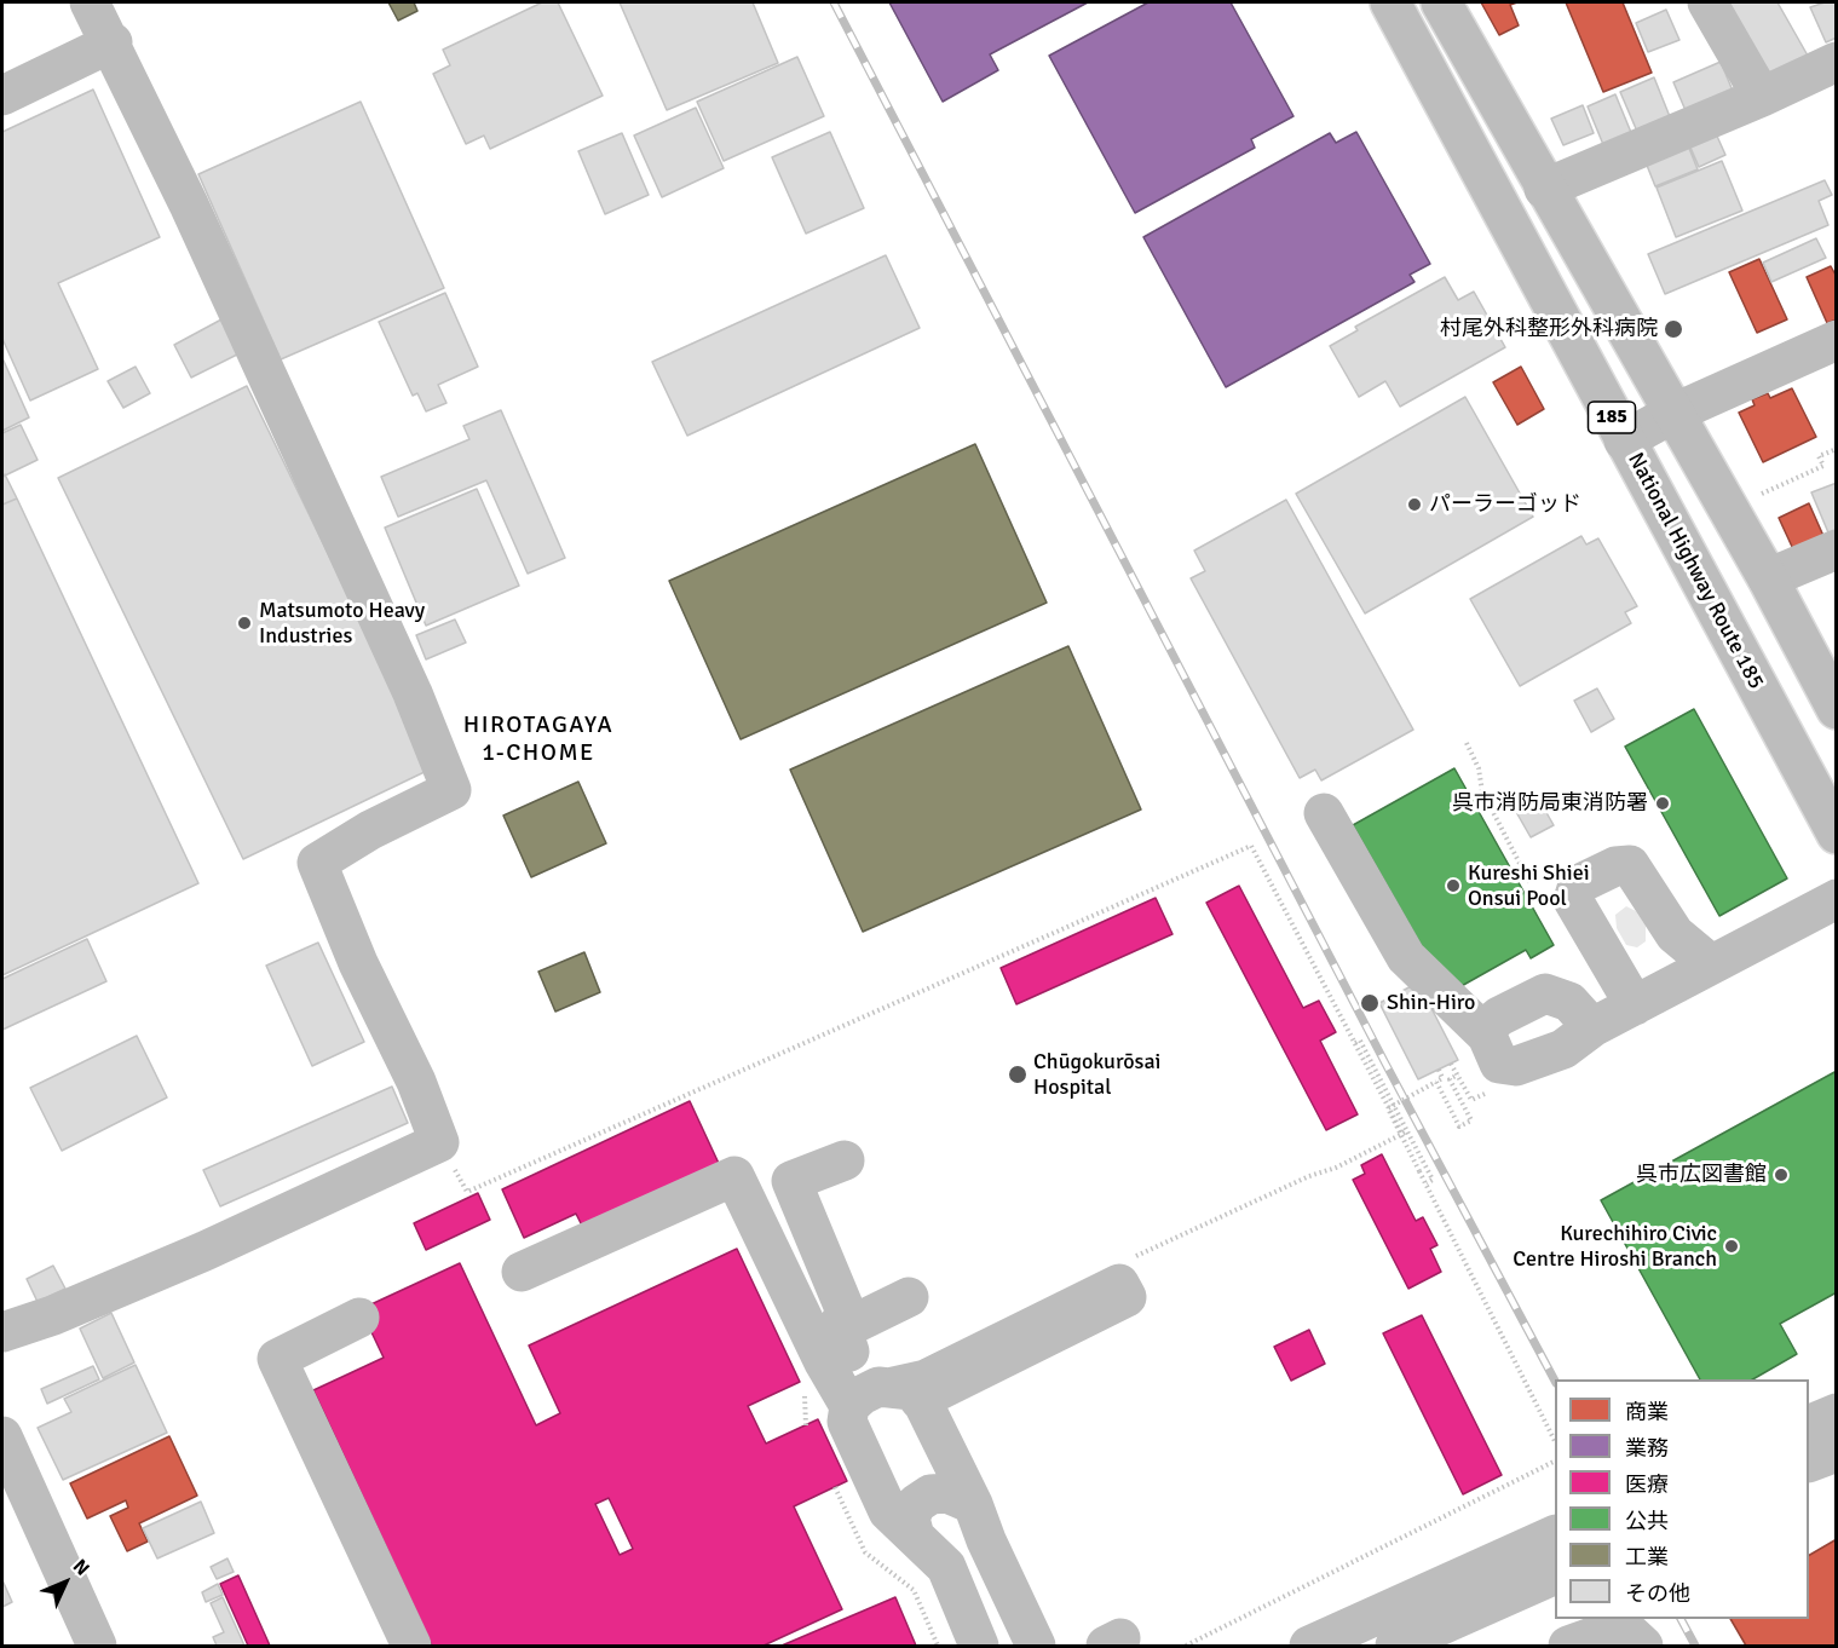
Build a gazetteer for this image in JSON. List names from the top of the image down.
{
  "streets": {
    "main road": ["185", "National Highway Route 185"]
  },
  "districts": ["HIROTAGAYA 1-CHOME"],
  "places": [
    "村尾外科整形外科病院",
    "パーラーゴッド",
    "Matsumoto Heavy Industries",
    "呉市消防局東消防署",
    "Kureshi Shiei Onsui Pool",
    "Shin-Hiro",
    "Chūgokurōsai Hospital",
    "呉市広図書館",
    "Kurechihiro Civic Centre Hiroshi Branch"
  ],
  "legend": [
    "商業",
    "業務",
    "医療",
    "公共",
    "工業",
    "その他"
  ],
  "north": "top right"
}
